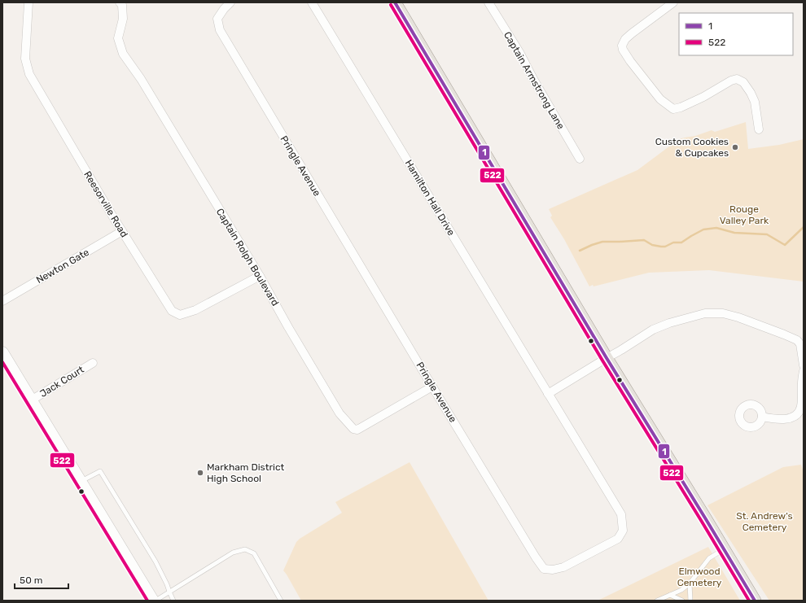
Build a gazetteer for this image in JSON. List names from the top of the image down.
{
  "streets": {
    "street": [
      "Captain Armstrong Lane",
      "Pringle Avenue",
      "Hamilton Hall Drive",
      "Reesorville Road",
      "Captain Rolph Boulevard",
      "Newton Gate",
      "Jack Court"
    ]
  },
  "crossings": [
    ["Pringle Avenue", "Hamilton Hall Drive"],
    ["Pringle Avenue", "Captain Rolph Boulevard"],
    ["Reesorville Road", "Captain Rolph Boulevard"],
    ["Reesorville Road", "Newton Gate"]
  ],
  "parks": ["Rouge Valley Park", "St. Andrew's Cemetery", "Elmwood Cemetery"],
  "places": ["Custom Cookies & Cupcakes", "Markham District High School"],
  "lines": ["transit line 1", "transit line 522"],
  "legend": ["1", "522"],
  "scale_bar": "50 m"
}
